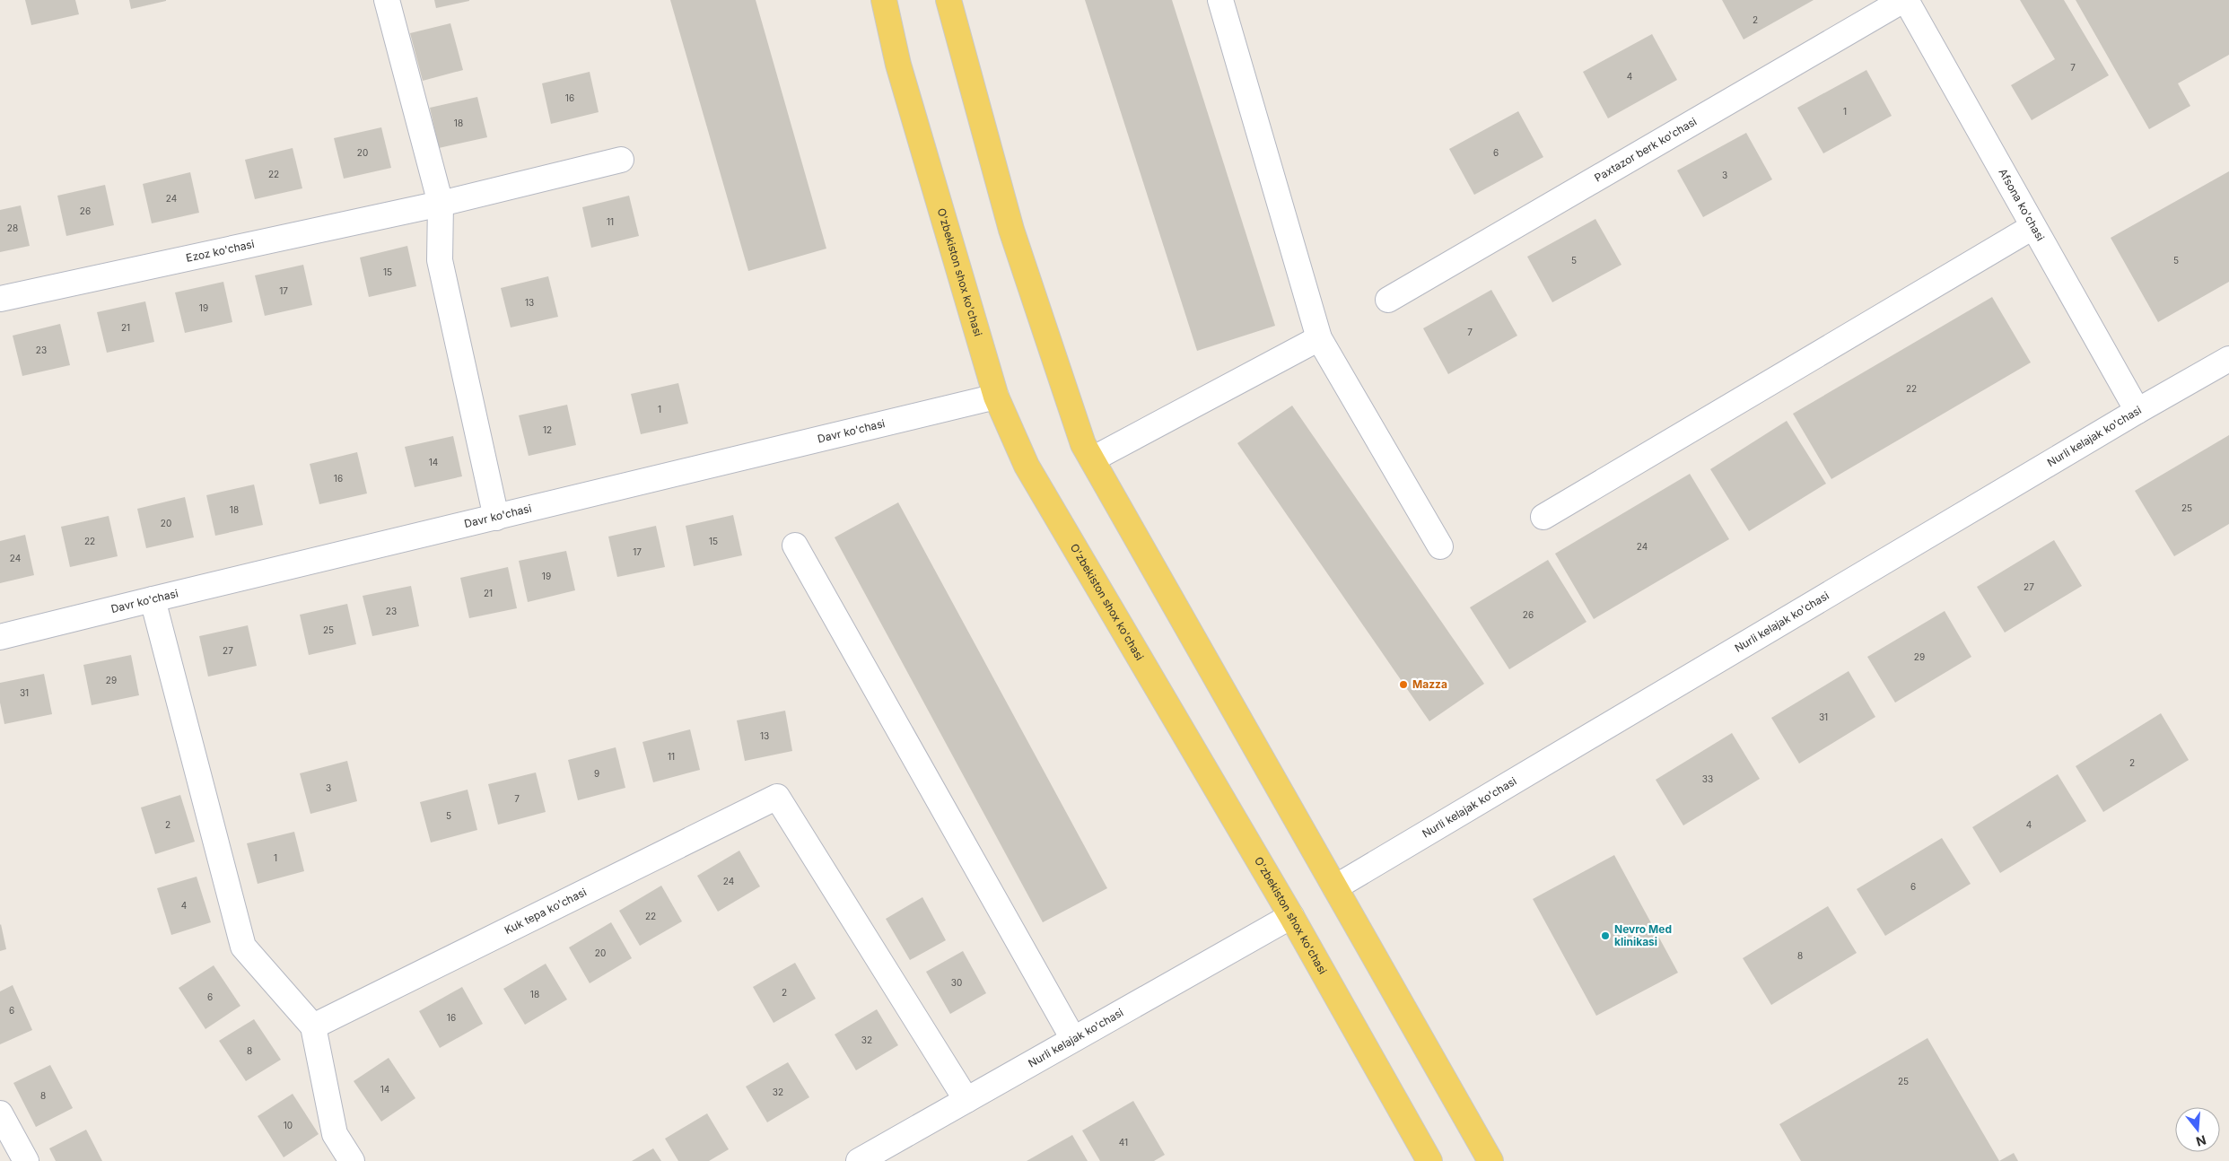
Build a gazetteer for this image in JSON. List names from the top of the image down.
{
  "streets": {
    "main road": ["O'zbekiston shox ko'chasi"],
    "street": [
      "Paxtazor berk ko'chasi",
      "Afsona ko'chasi",
      "Ezoz ko'chasi",
      "Davr ko'chasi",
      "Nurli kelajak ko'chasi",
      "Kuk tepa ko'chasi"
    ]
  },
  "crossings": [
    ["Paxtazor berk ko'chasi", "Afsona ko'chasi"],
    ["Afsona ko'chasi", "Nurli kelajak ko'chasi"],
    ["O'zbekiston shox ko'chasi", "Davr ko'chasi"],
    ["O'zbekiston shox ko'chasi", "Nurli kelajak ko'chasi"],
    ["Nurli kelajak ko'chasi", "Kuk tepa ko'chasi"]
  ],
  "places": ["Mazza", "Nevro Med klinikasi"],
  "house_numbers": [
    "2",
    "7",
    "4",
    "16",
    "1",
    "18",
    "20",
    "6",
    "22",
    "3",
    "24",
    "26",
    "11",
    "28",
    "5",
    "5",
    "15",
    "17",
    "13",
    "19",
    "21",
    "7",
    "23",
    "22",
    "1",
    "12",
    "14",
    "16",
    "25",
    "18",
    "20",
    "22",
    "15",
    "24",
    "17",
    "24",
    "19",
    "27",
    "21",
    "23",
    "26",
    "25",
    "27",
    "29",
    "29",
    "31",
    "31",
    "13",
    "11",
    "2",
    "9",
    "33",
    "3",
    "7",
    "5",
    "2",
    "4",
    "1",
    "24",
    "6",
    "4",
    "22",
    "20",
    "8",
    "30",
    "2",
    "18",
    "6",
    "6",
    "16",
    "32",
    "8",
    "25",
    "14",
    "32",
    "8",
    "10",
    "41"
  ],
  "north": "bottom"
}
